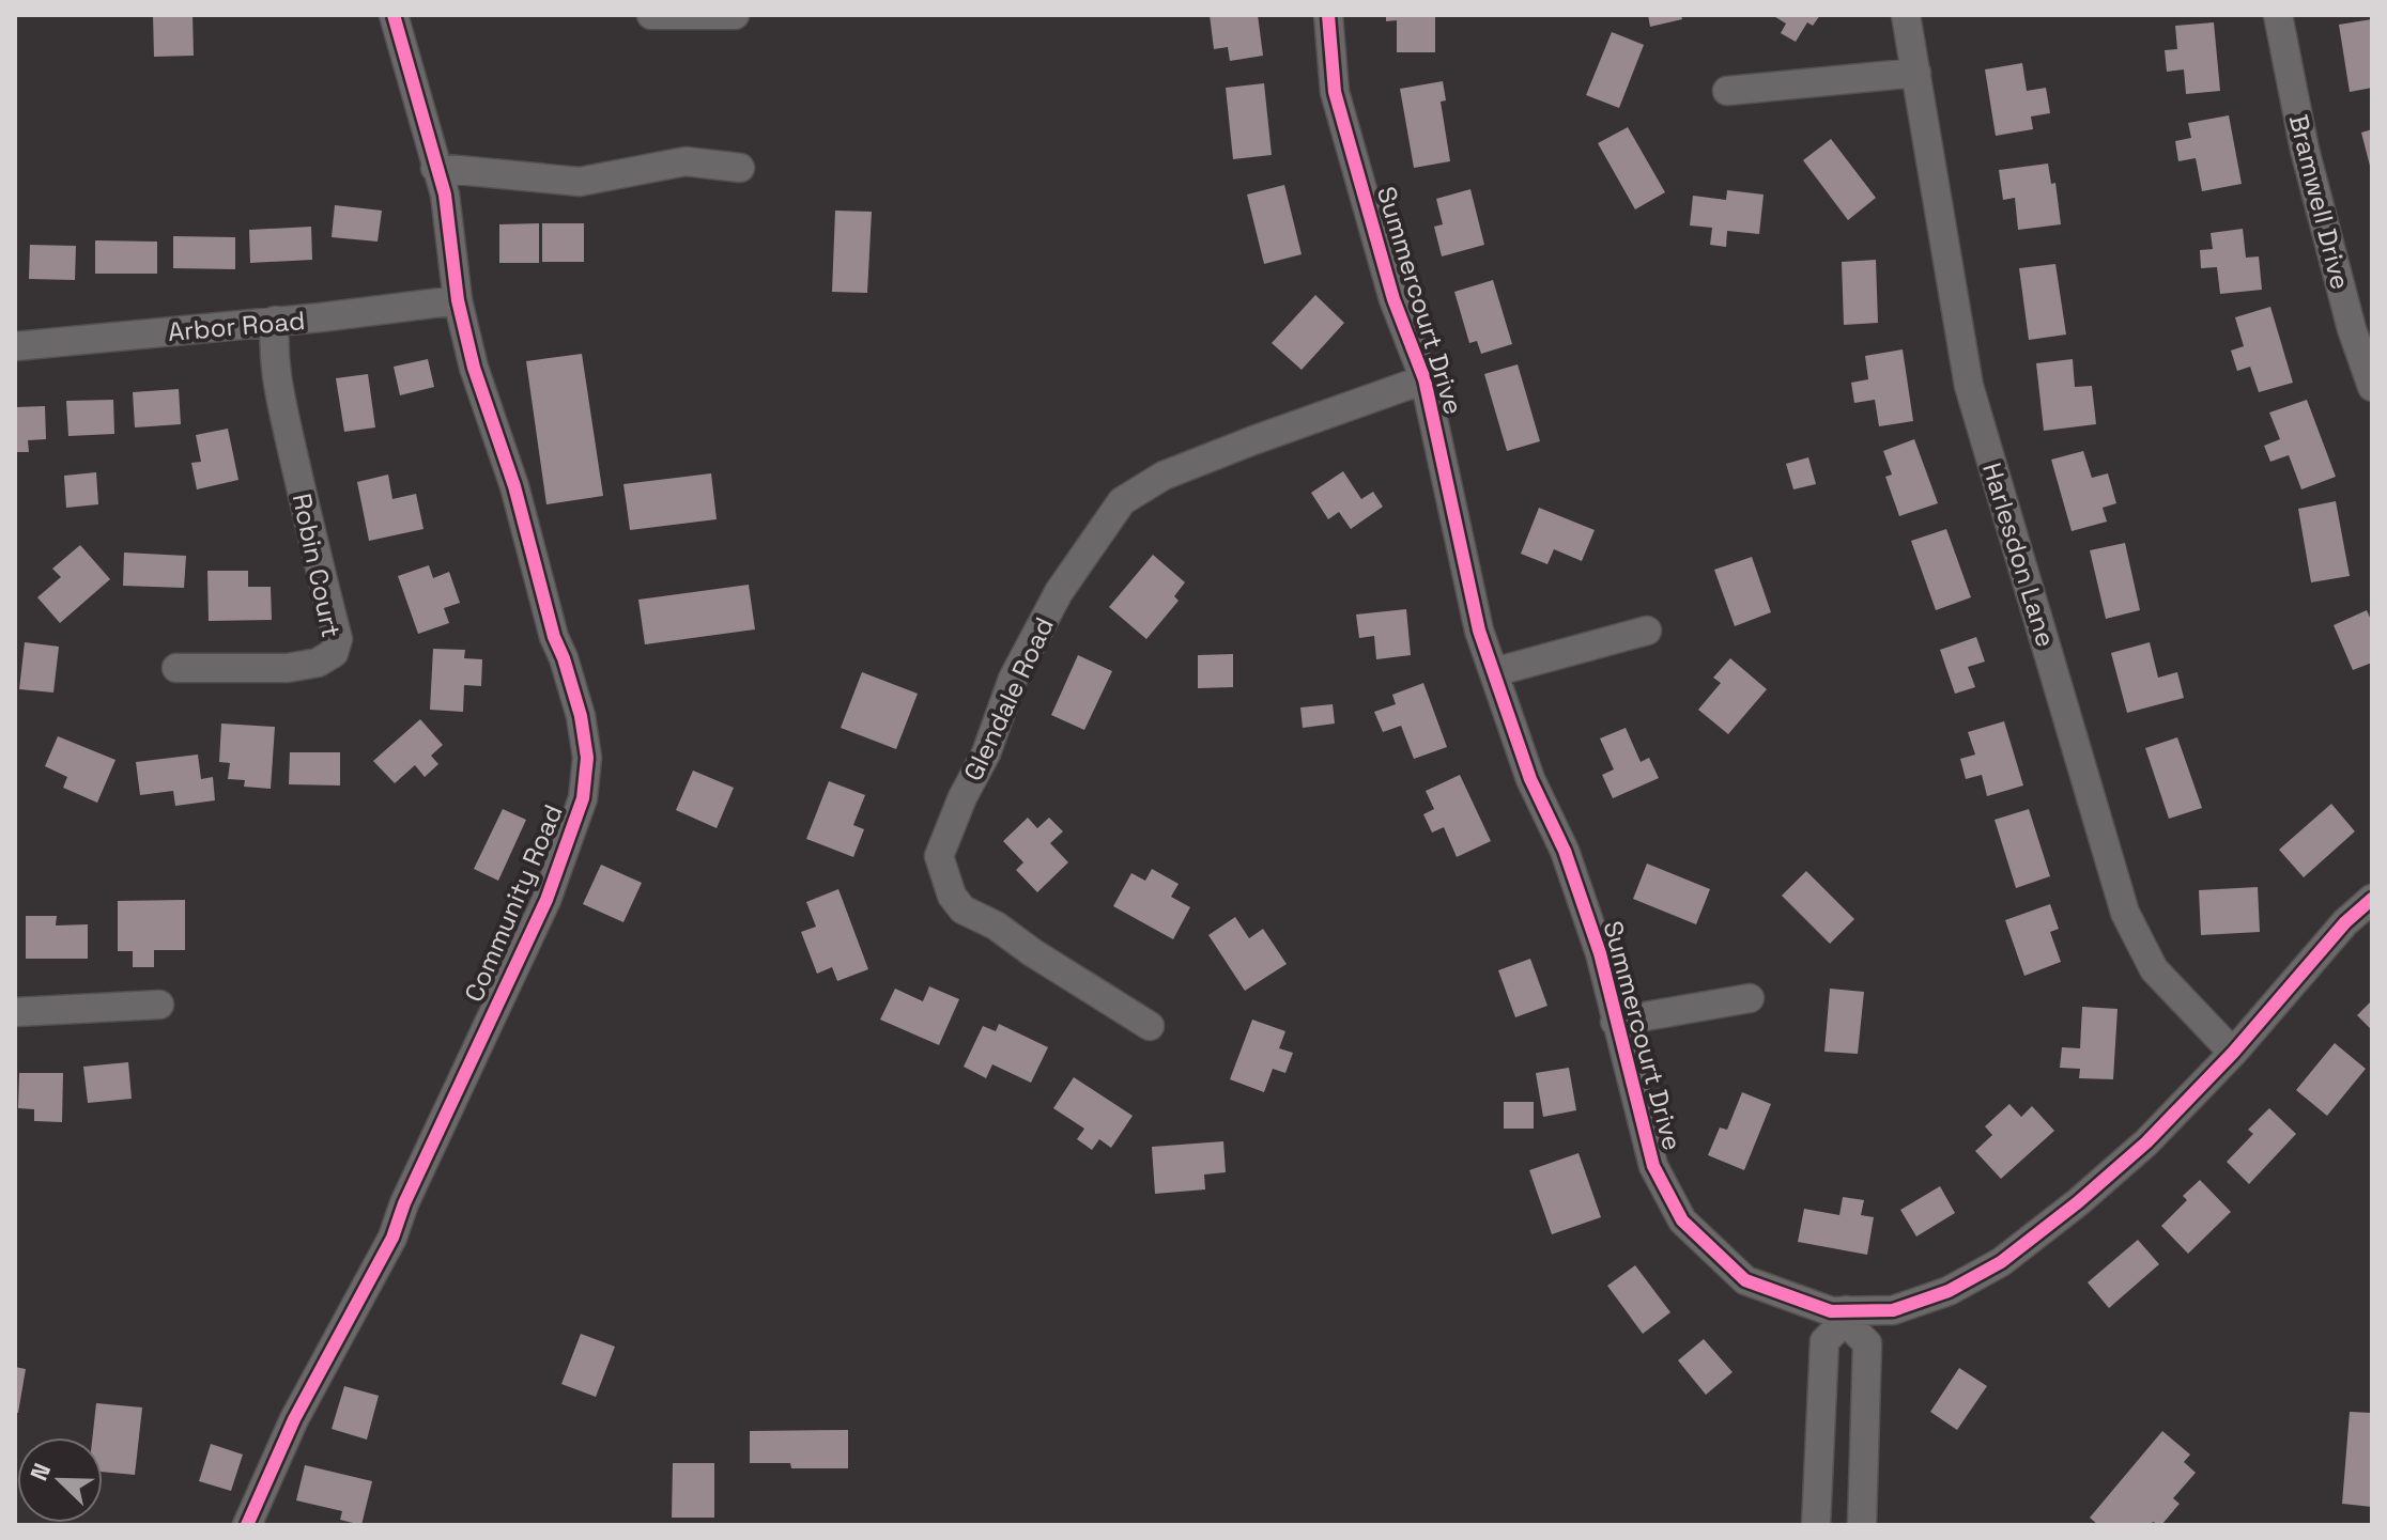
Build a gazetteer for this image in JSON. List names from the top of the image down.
{
  "streets": {
    "street": [
      "Bramwell Drive",
      "Summercourt Drive",
      "Arbor Road",
      "Harlesdon Lane",
      "Robin Court",
      "Glendale Road",
      "Community Road"
    ]
  },
  "crossings": [
    ["Summercourt Drive", "Harlesdon Lane"],
    ["Summercourt Drive", "Glendale Road"],
    ["Arbor Road", "Robin Court"],
    ["Arbor Road", "Community Road"]
  ],
  "north": "top left"
}
